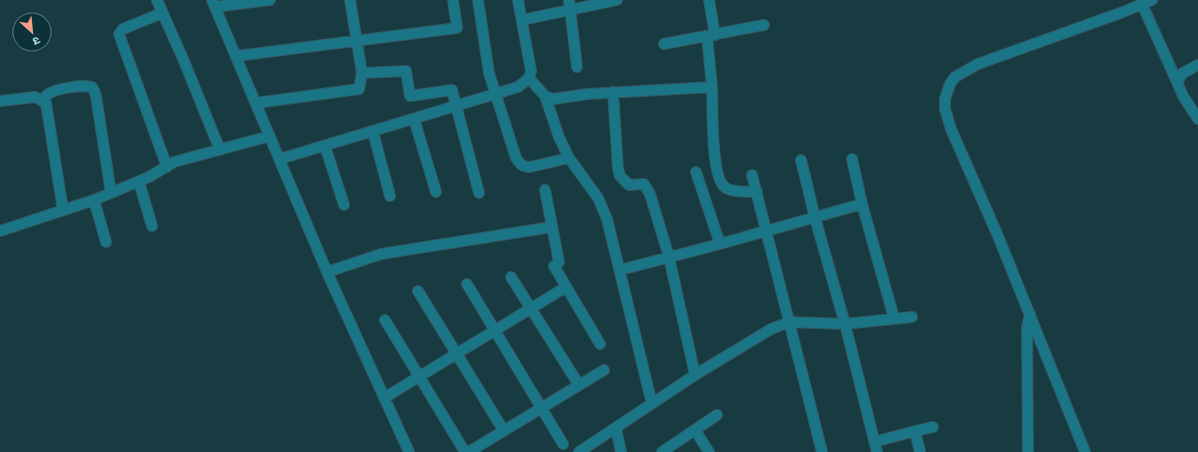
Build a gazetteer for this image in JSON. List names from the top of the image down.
{
  "north": "bottom right"
}
